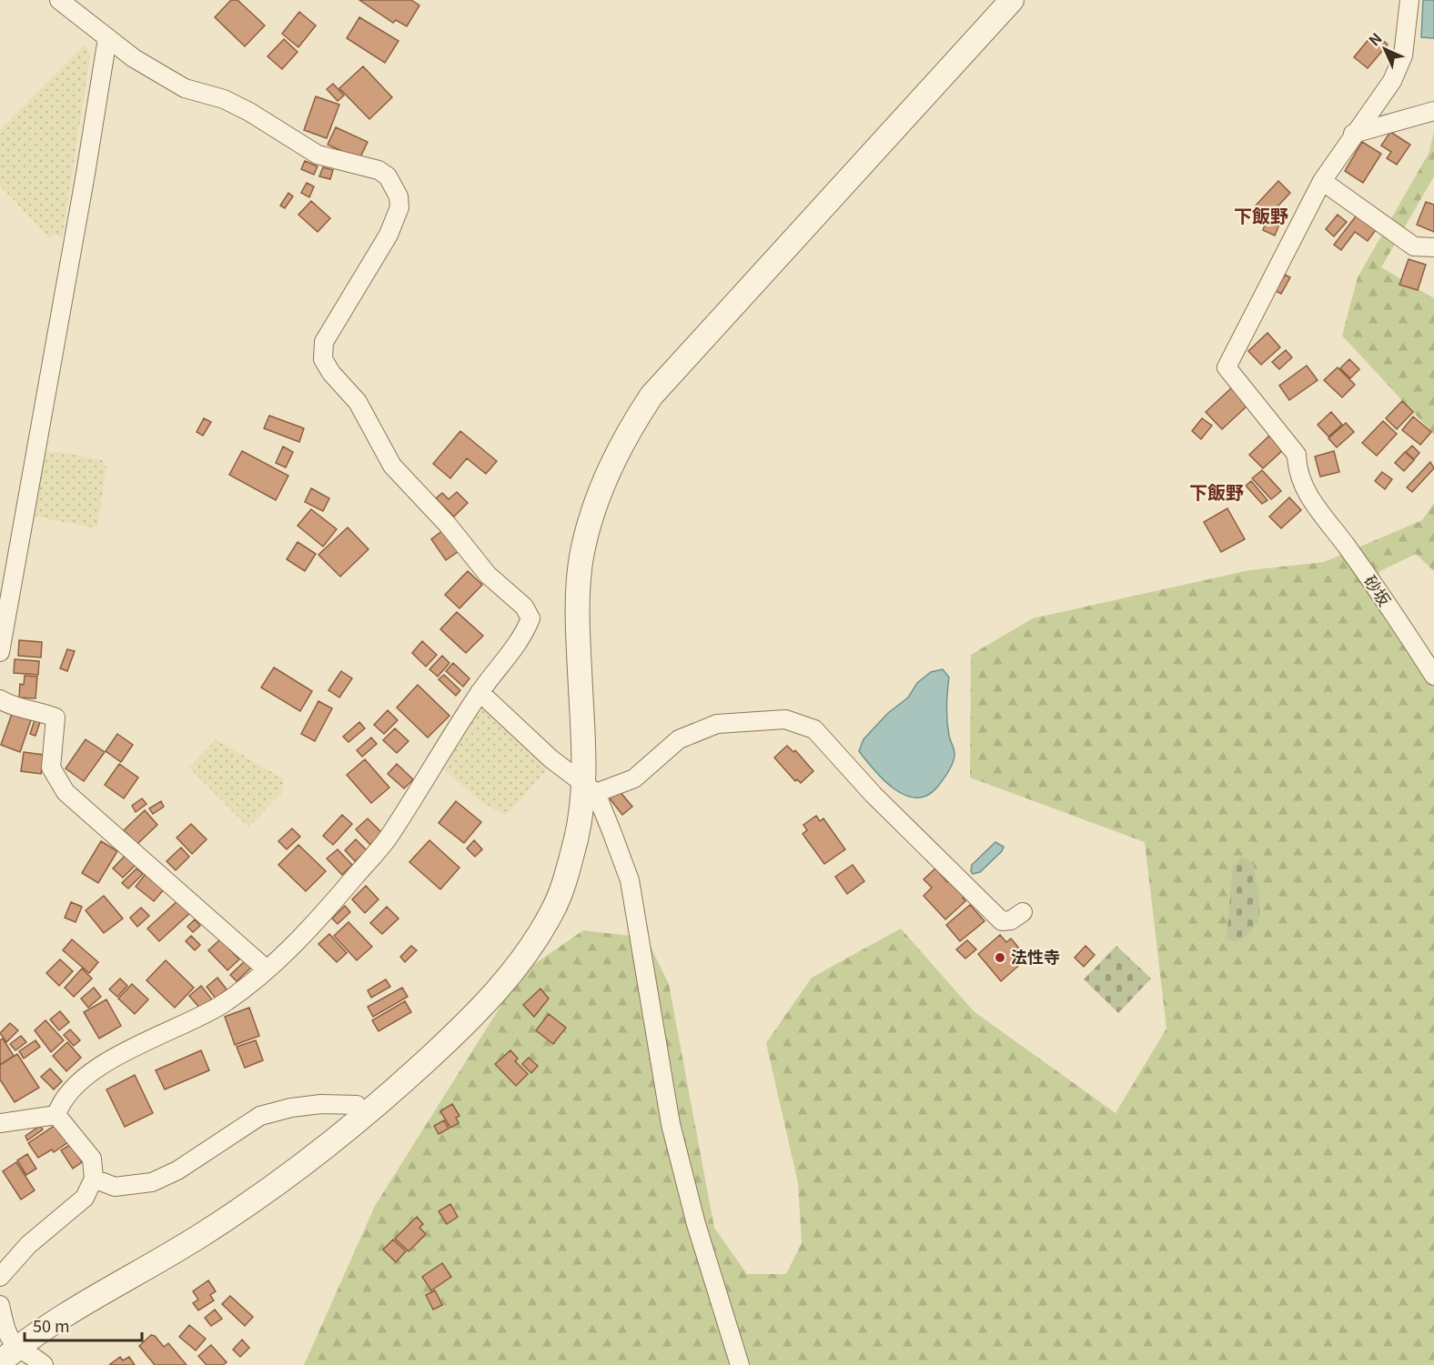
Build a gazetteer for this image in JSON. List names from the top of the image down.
{
  "streets": {
    "street": ["砂坂"]
  },
  "districts": ["下飯野", "下飯野"],
  "places": ["法性寺"],
  "scale_bar": "50 m",
  "north": "top left"
}
